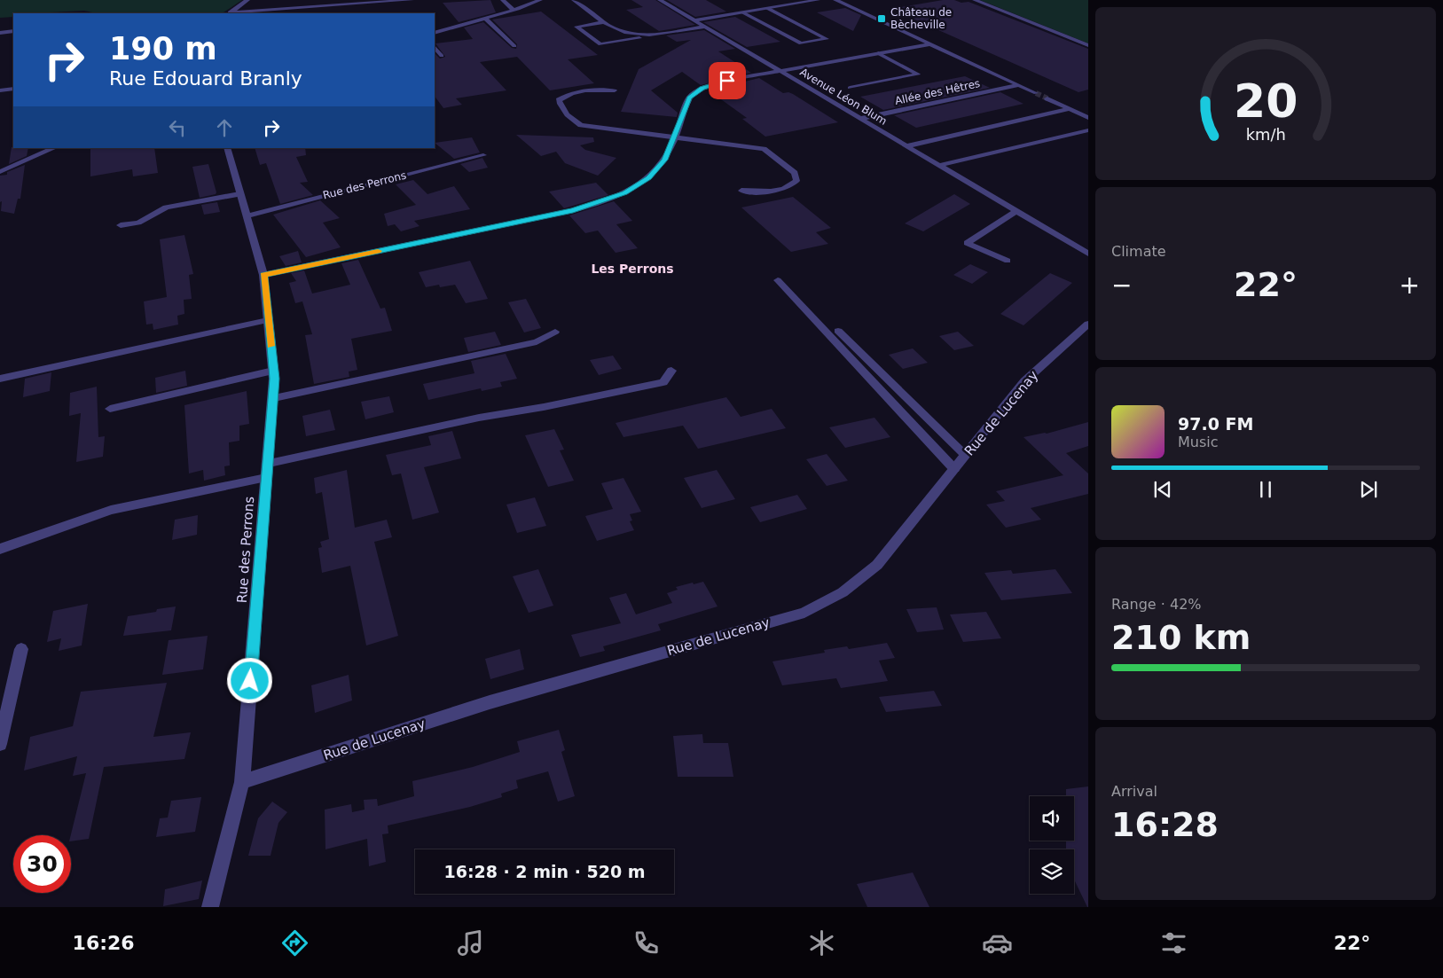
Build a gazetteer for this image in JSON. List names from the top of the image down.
{
  "streets": {
    "street": [
      "Allée des Hêtres",
      "Avenue Léon Blum",
      "Rue des Perrons",
      "Rue de Lucenay"
    ]
  },
  "crossings": [
    ["Allée des Hêtres", "Avenue Léon Blum"],
    ["Rue des Perrons", "Rue de Lucenay"]
  ],
  "districts": ["Les Perrons"],
  "places": {
    "transit": ["Château de Bècheville"]
  },
  "page": {
    "turn": ["190 m", "Rue Edouard Branly"],
    "tile": [
      "Climate",
      ["Range · 42%", "210 km"],
      ["Arrival", "16:28"]
    ],
    "heat": ["−", "22°", "+"],
    "song": ["97.0 FM", "Music"],
    "limit": "30",
    "trip": "16:28 · 2 min · 520 m",
    "tabs": ["16:26", "22°"],
    "gauge": ["20", "km/h"]
  }
}
